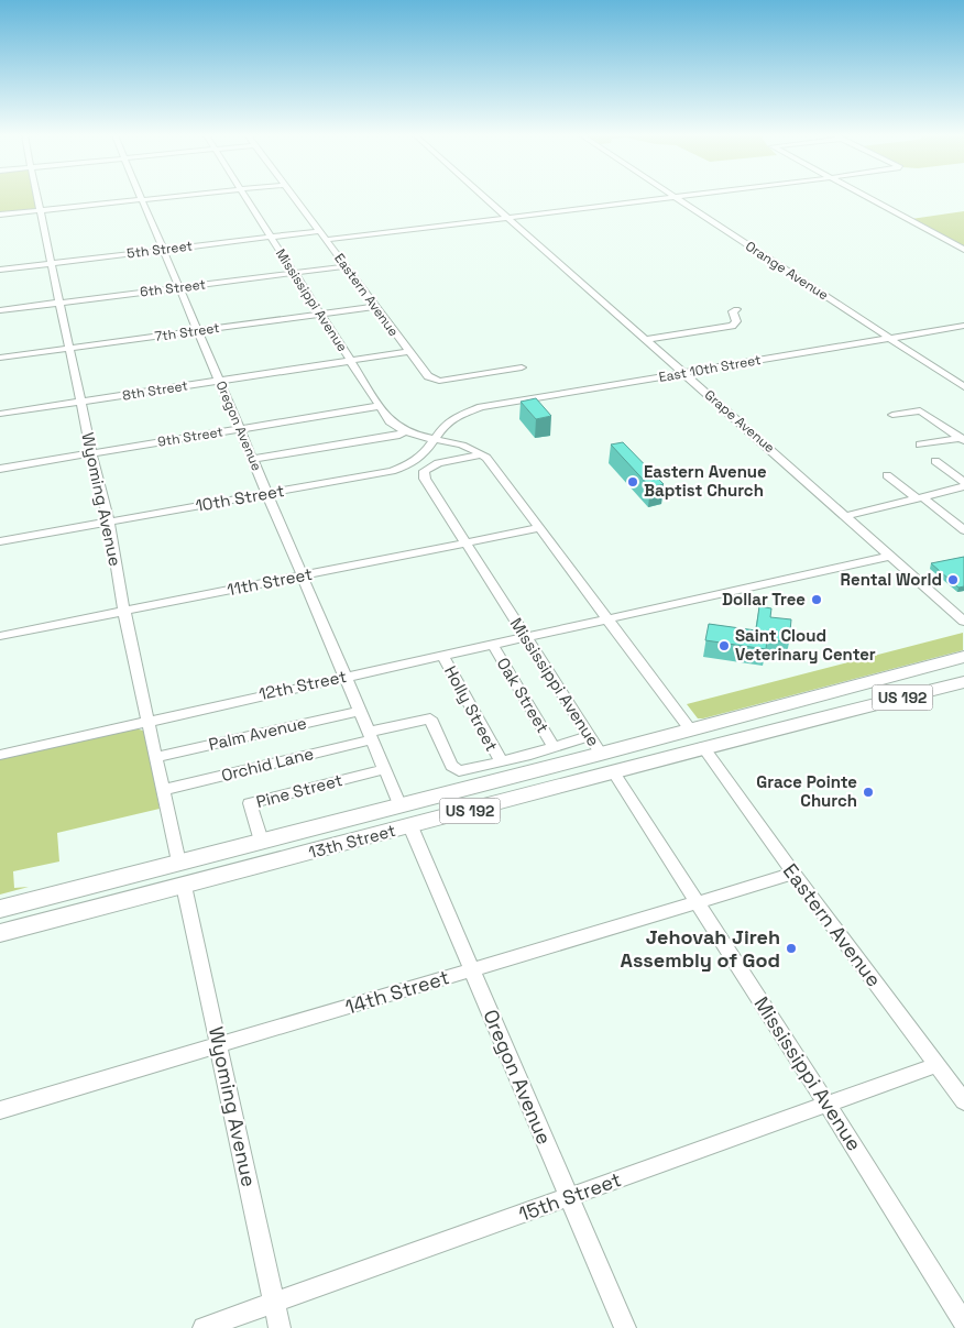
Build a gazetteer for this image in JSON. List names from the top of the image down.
{
  "streets": {
    "highway": ["US 192", "13th Street"],
    "street": [
      "5th Street",
      "Orange Avenue",
      "6th Street",
      "Eastern Avenue",
      "Mississippi Avenue",
      "7th Street",
      "East 10th Street",
      "8th Street",
      "Grape Avenue",
      "Oregon Avenue",
      "9th Street",
      "10th Street",
      "Wyoming Avenue",
      "11th Street",
      "12th Street",
      "Oak Street",
      "Holly Street",
      "Palm Avenue",
      "Orchid Lane",
      "Pine Street",
      "14th Street",
      "15th Street"
    ]
  },
  "crossings": [
    ["5th Street", "Eastern Avenue"],
    ["5th Street", "Mississippi Avenue"],
    ["5th Street", "Oregon Avenue"],
    ["5th Street", "Wyoming Avenue"],
    ["Orange Avenue", "East 10th Street"],
    ["6th Street", "Eastern Avenue"],
    ["6th Street", "Mississippi Avenue"],
    ["6th Street", "Oregon Avenue"],
    ["6th Street", "Wyoming Avenue"],
    ["Eastern Avenue", "Mississippi Avenue"],
    ["Eastern Avenue", "7th Street"],
    ["Eastern Avenue", "8th Street"],
    ["Eastern Avenue", "10th Street"],
    ["Eastern Avenue", "11th Street"],
    ["Eastern Avenue", "12th Street"],
    ["Eastern Avenue", "US 192"],
    ["Eastern Avenue", "13th Street"],
    ["Eastern Avenue", "14th Street"],
    ["Eastern Avenue", "15th Street"],
    ["Mississippi Avenue", "7th Street"],
    ["Mississippi Avenue", "8th Street"],
    ["Mississippi Avenue", "9th Street"],
    ["Mississippi Avenue", "10th Street"],
    ["Mississippi Avenue", "11th Street"],
    ["Mississippi Avenue", "12th Street"],
    ["Mississippi Avenue", "13th Street"],
    ["Mississippi Avenue", "14th Street"],
    ["Mississippi Avenue", "15th Street"],
    ["7th Street", "Oregon Avenue"],
    ["7th Street", "Wyoming Avenue"],
    ["East 10th Street", "Grape Avenue"],
    ["East 10th Street", "10th Street"],
    ["8th Street", "Oregon Avenue"],
    ["8th Street", "Wyoming Avenue"],
    ["Grape Avenue", "12th Street"],
    ["Oregon Avenue", "9th Street"],
    ["Oregon Avenue", "10th Street"],
    ["Oregon Avenue", "11th Street"],
    ["Oregon Avenue", "12th Street"],
    ["Oregon Avenue", "Palm Avenue"],
    ["Oregon Avenue", "Orchid Lane"],
    ["Oregon Avenue", "Pine Street"],
    ["Oregon Avenue", "13th Street"],
    ["Oregon Avenue", "14th Street"],
    ["Oregon Avenue", "15th Street"],
    ["9th Street", "Wyoming Avenue"],
    ["10th Street", "Wyoming Avenue"],
    ["Wyoming Avenue", "11th Street"],
    ["Wyoming Avenue", "12th Street"],
    ["Wyoming Avenue", "Palm Avenue"],
    ["Wyoming Avenue", "Orchid Lane"],
    ["Wyoming Avenue", "13th Street"],
    ["Wyoming Avenue", "14th Street"],
    ["Wyoming Avenue", "15th Street"],
    ["12th Street", "Oak Street"],
    ["12th Street", "Holly Street"],
    ["Oak Street", "13th Street"],
    ["US 192", "13th Street"],
    ["Holly Street", "Orchid Lane"],
    ["Pine Street", "13th Street"]
  ],
  "places": [
    "Eastern Avenue Baptist Church",
    "Rental World",
    "Dollar Tree",
    "Saint Cloud Veterinary Center",
    "Grace Pointe Church",
    "Jehovah Jireh Assembly of God"
  ]
}
